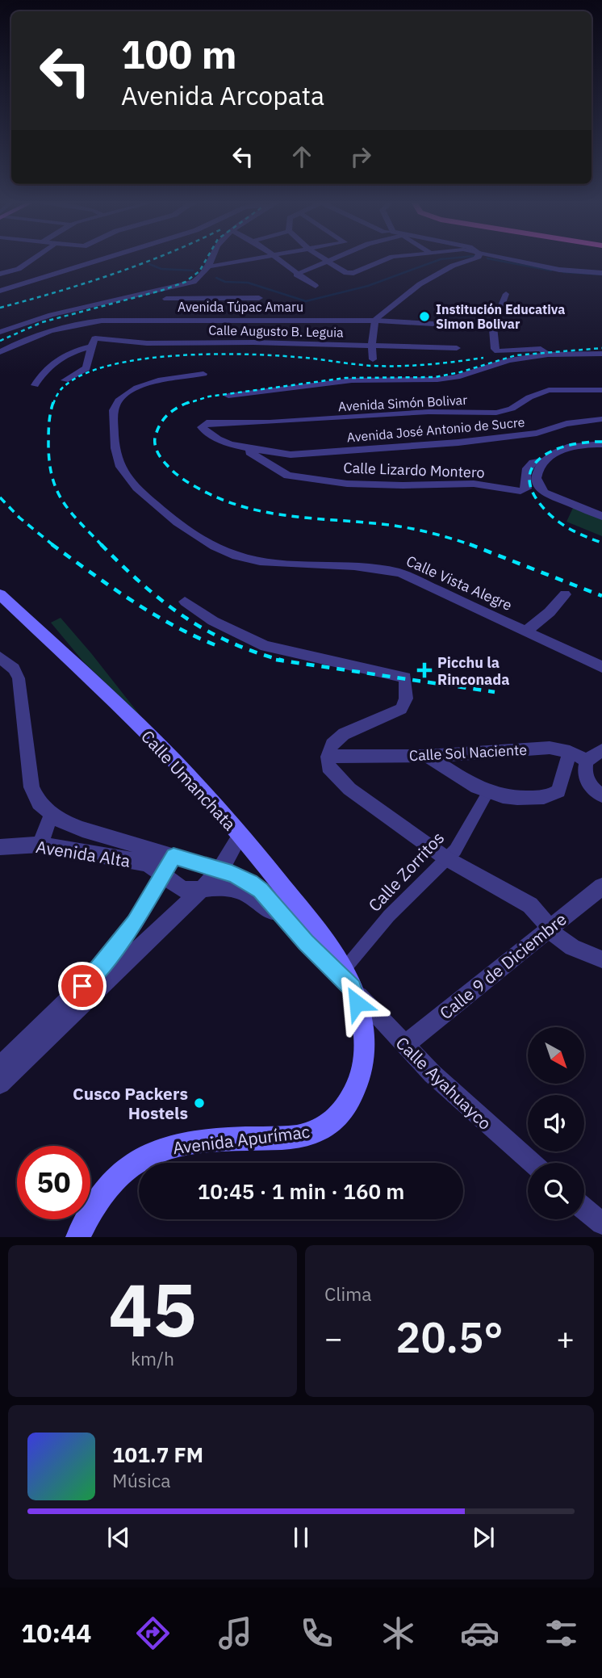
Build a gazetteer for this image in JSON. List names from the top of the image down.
{
  "streets": {
    "main road": ["Calle Umanchata", "Avenida Apurímac"],
    "street": [
      "Avenida Túpac Amaru",
      "Calle Augusto B. Leguia",
      "Avenida Simón Bolivar",
      "Avenida José Antonio de Sucre",
      "Calle Lizardo Montero",
      "Calle Vista Alegre",
      "Calle Sol Naciente",
      "Avenida Alta",
      "Calle Zorritos",
      "Calle 9 de Diciembre",
      "Calle Ayahuayco"
    ]
  },
  "crossings": [
    ["Avenida Túpac Amaru", "Calle Augusto B. Leguia"],
    ["Avenida Simón Bolivar", "Calle Lizardo Montero"],
    ["Avenida José Antonio de Sucre", "Calle Lizardo Montero"],
    ["Calle Umanchata", "Calle Zorritos"],
    ["Calle Umanchata", "Calle Ayahuayco"],
    ["Calle Umanchata", "Avenida Apurímac"],
    ["Avenida Alta", "Calle Ayahuayco"],
    ["Calle Zorritos", "Calle Ayahuayco"],
    ["Calle Zorritos", "Avenida Apurímac"],
    ["Calle 9 de Diciembre", "Calle Ayahuayco"],
    ["Calle Ayahuayco", "Avenida Apurímac"]
  ],
  "places": {
    "other": ["Institución Educativa Simon Bolivar", "Cusco Packers Hostels"],
    "health": ["Picchu la Rinconada"]
  },
  "north": "bottom right",
  "page": {
    "turn": ["100 m", "Avenida Arcopata"],
    "limit": "50",
    "trip": "10:45 · 1 min · 160 m",
    "tile": [
      ["45", "km/h"],
      "Clima"
    ],
    "heat": ["−", "20.5°", "+"],
    "song": ["101.7 FM", "Música"],
    "tabs": "10:44"
  }
}
